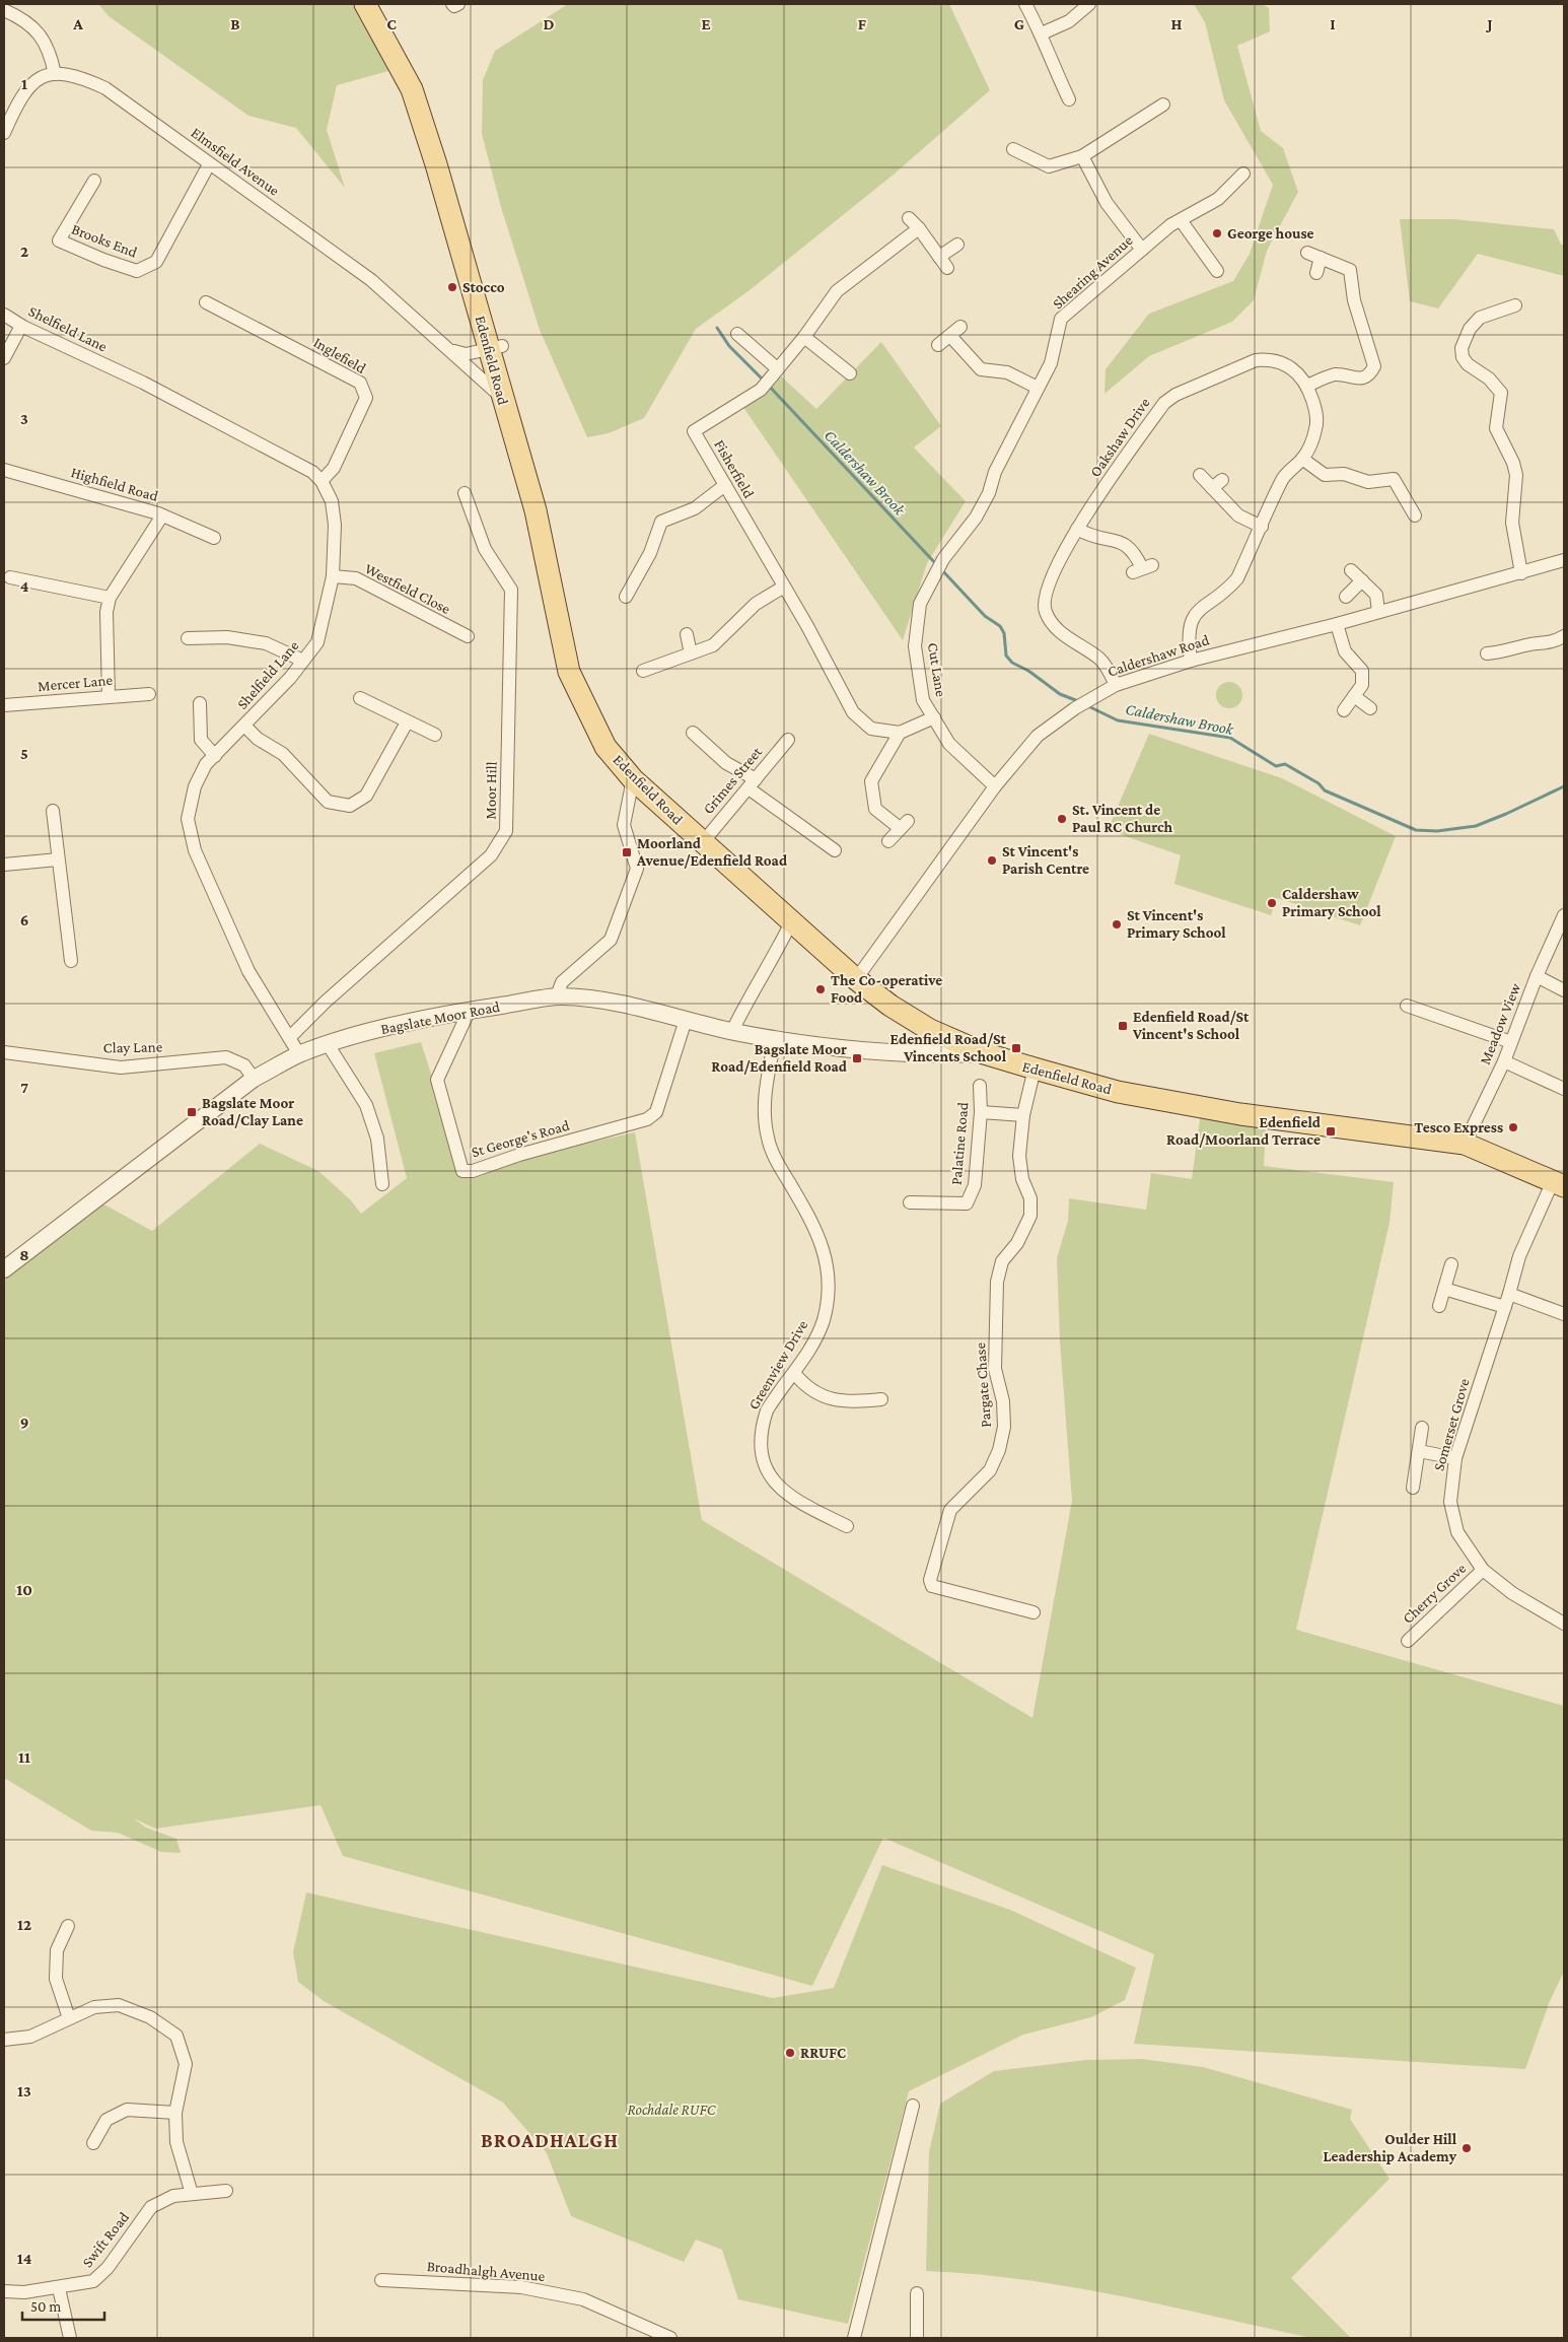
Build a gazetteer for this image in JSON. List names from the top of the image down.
{
  "streets": {
    "main road": ["Edenfield Road"],
    "street": [
      "Elmsfield Avenue",
      "Brooks End",
      "Shearing Avenue",
      "Shelfield Lane",
      "Inglefield",
      "Oakshaw Drive",
      "Fisherfield",
      "Highfield Road",
      "Westfield Close",
      "Caldershaw Road",
      "Cut Lane",
      "Mercer Lane",
      "Grimes Street",
      "Moor Hill",
      "Bagslate Moor Road",
      "Meadow View",
      "Clay Lane",
      "St George's Road",
      "Palatine Road",
      "Greenview Drive",
      "Pargate Chase",
      "Somerset Grove",
      "Cherry Grove",
      "Swift Road",
      "Broadhalgh Avenue"
    ]
  },
  "crossings": [
    ["Elmsfield Avenue", "Brooks End"],
    ["Elmsfield Avenue", "Edenfield Road"],
    ["Shearing Avenue", "Cut Lane"],
    ["Shelfield Lane", "Inglefield"],
    ["Shelfield Lane", "Westfield Close"],
    ["Shelfield Lane", "Moor Hill"],
    ["Shelfield Lane", "Bagslate Moor Road"],
    ["Edenfield Road", "Caldershaw Road"],
    ["Edenfield Road", "Grimes Street"],
    ["Edenfield Road", "Bagslate Moor Road"],
    ["Edenfield Road", "Meadow View"],
    ["Edenfield Road", "Pargate Chase"],
    ["Edenfield Road", "Somerset Grove"],
    ["Oakshaw Drive", "Caldershaw Road"],
    ["Caldershaw Road", "Cut Lane"],
    ["Bagslate Moor Road", "Clay Lane"],
    ["Bagslate Moor Road", "St George's Road"],
    ["Bagslate Moor Road", "Greenview Drive"],
    ["Somerset Grove", "Cherry Grove"]
  ],
  "districts": ["BROADHALGH"],
  "water": ["Caldershaw Brook"],
  "parks": ["Rochdale RUFC"],
  "places": {
    "other": [
      "George house",
      "Stocco",
      "St. Vincent de Paul RC Church",
      "St Vincent's Parish Centre",
      "Caldershaw Primary School",
      "St Vincent's Primary School",
      "The Co-operative Food",
      "Tesco Express",
      "RRUFC",
      "Oulder Hill Leadership Academy"
    ],
    "transit": [
      "Moorland Avenue/Edenfield Road",
      "Edenfield Road/St Vincent's School",
      "Edenfield Road/St Vincents School",
      "Bagslate Moor Road/Edenfield Road",
      "Bagslate Moor Road/Clay Lane",
      "Edenfield Road/Moorland Terrace"
    ]
  },
  "scale_bar": "50 m",
  "grid": {
    "columns": [
      "A",
      "B",
      "C",
      "D",
      "E",
      "F",
      "G",
      "H",
      "I",
      "J"
    ],
    "rows": [
      "1",
      "2",
      "3",
      "4",
      "5",
      "6",
      "7",
      "8",
      "9",
      "10",
      "11",
      "12",
      "13",
      "14"
    ]
  }
}
